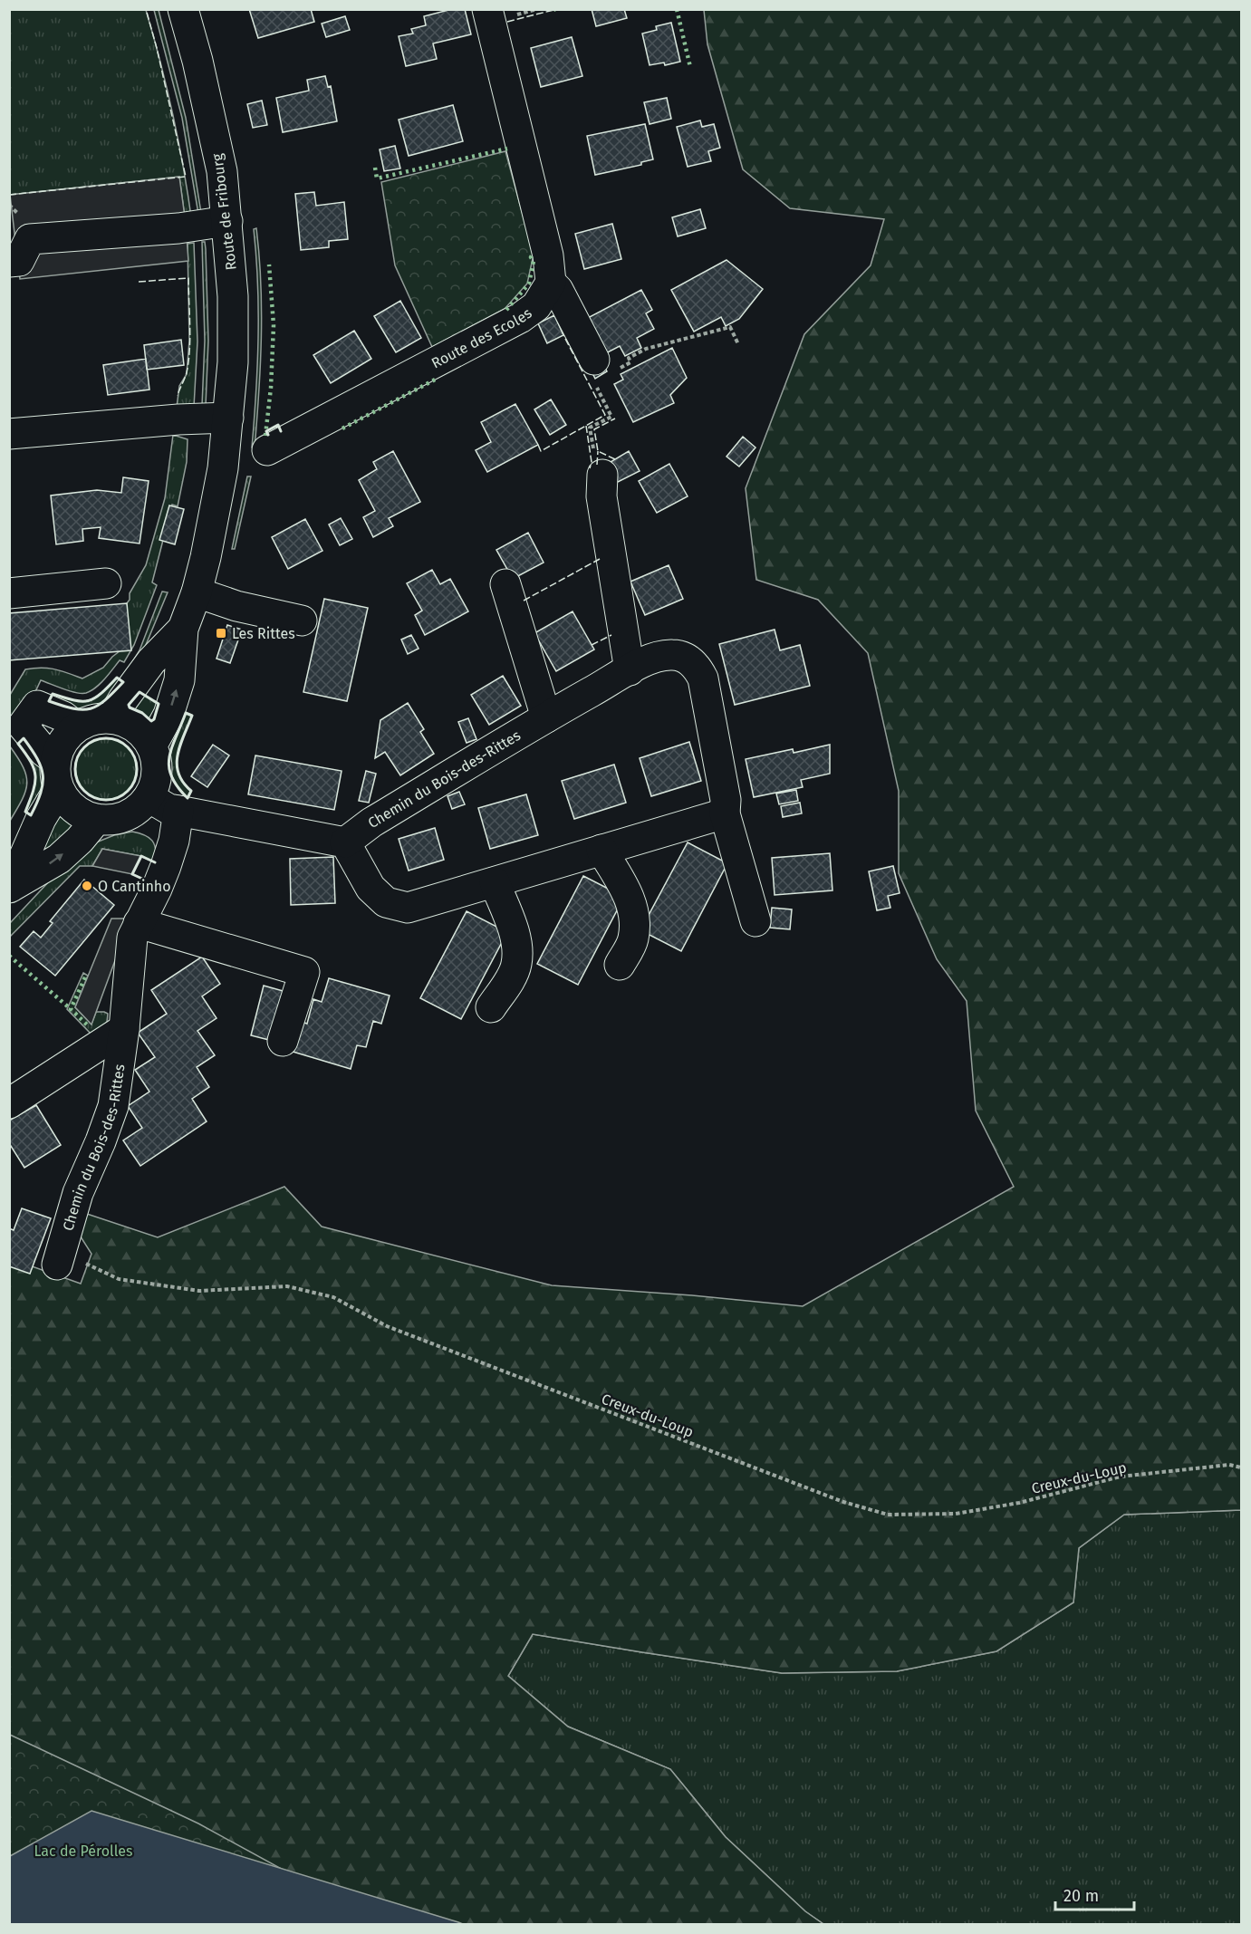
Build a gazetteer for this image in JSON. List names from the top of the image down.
{
  "streets": {
    "street": ["Route de Fribourg", "Route des Ecoles", "Chemin du Bois-des-Rittes"],
    "path": ["Creux-du-Loup"]
  },
  "crossings": [
    ["Chemin du Bois-des-Rittes", "Creux-du-Loup"]
  ],
  "parks": ["Lac de Pérolles"],
  "places": {
    "transit": ["Les Rittes"],
    "other": ["O Cantinho"]
  },
  "scale_bar": "20 m"
}
